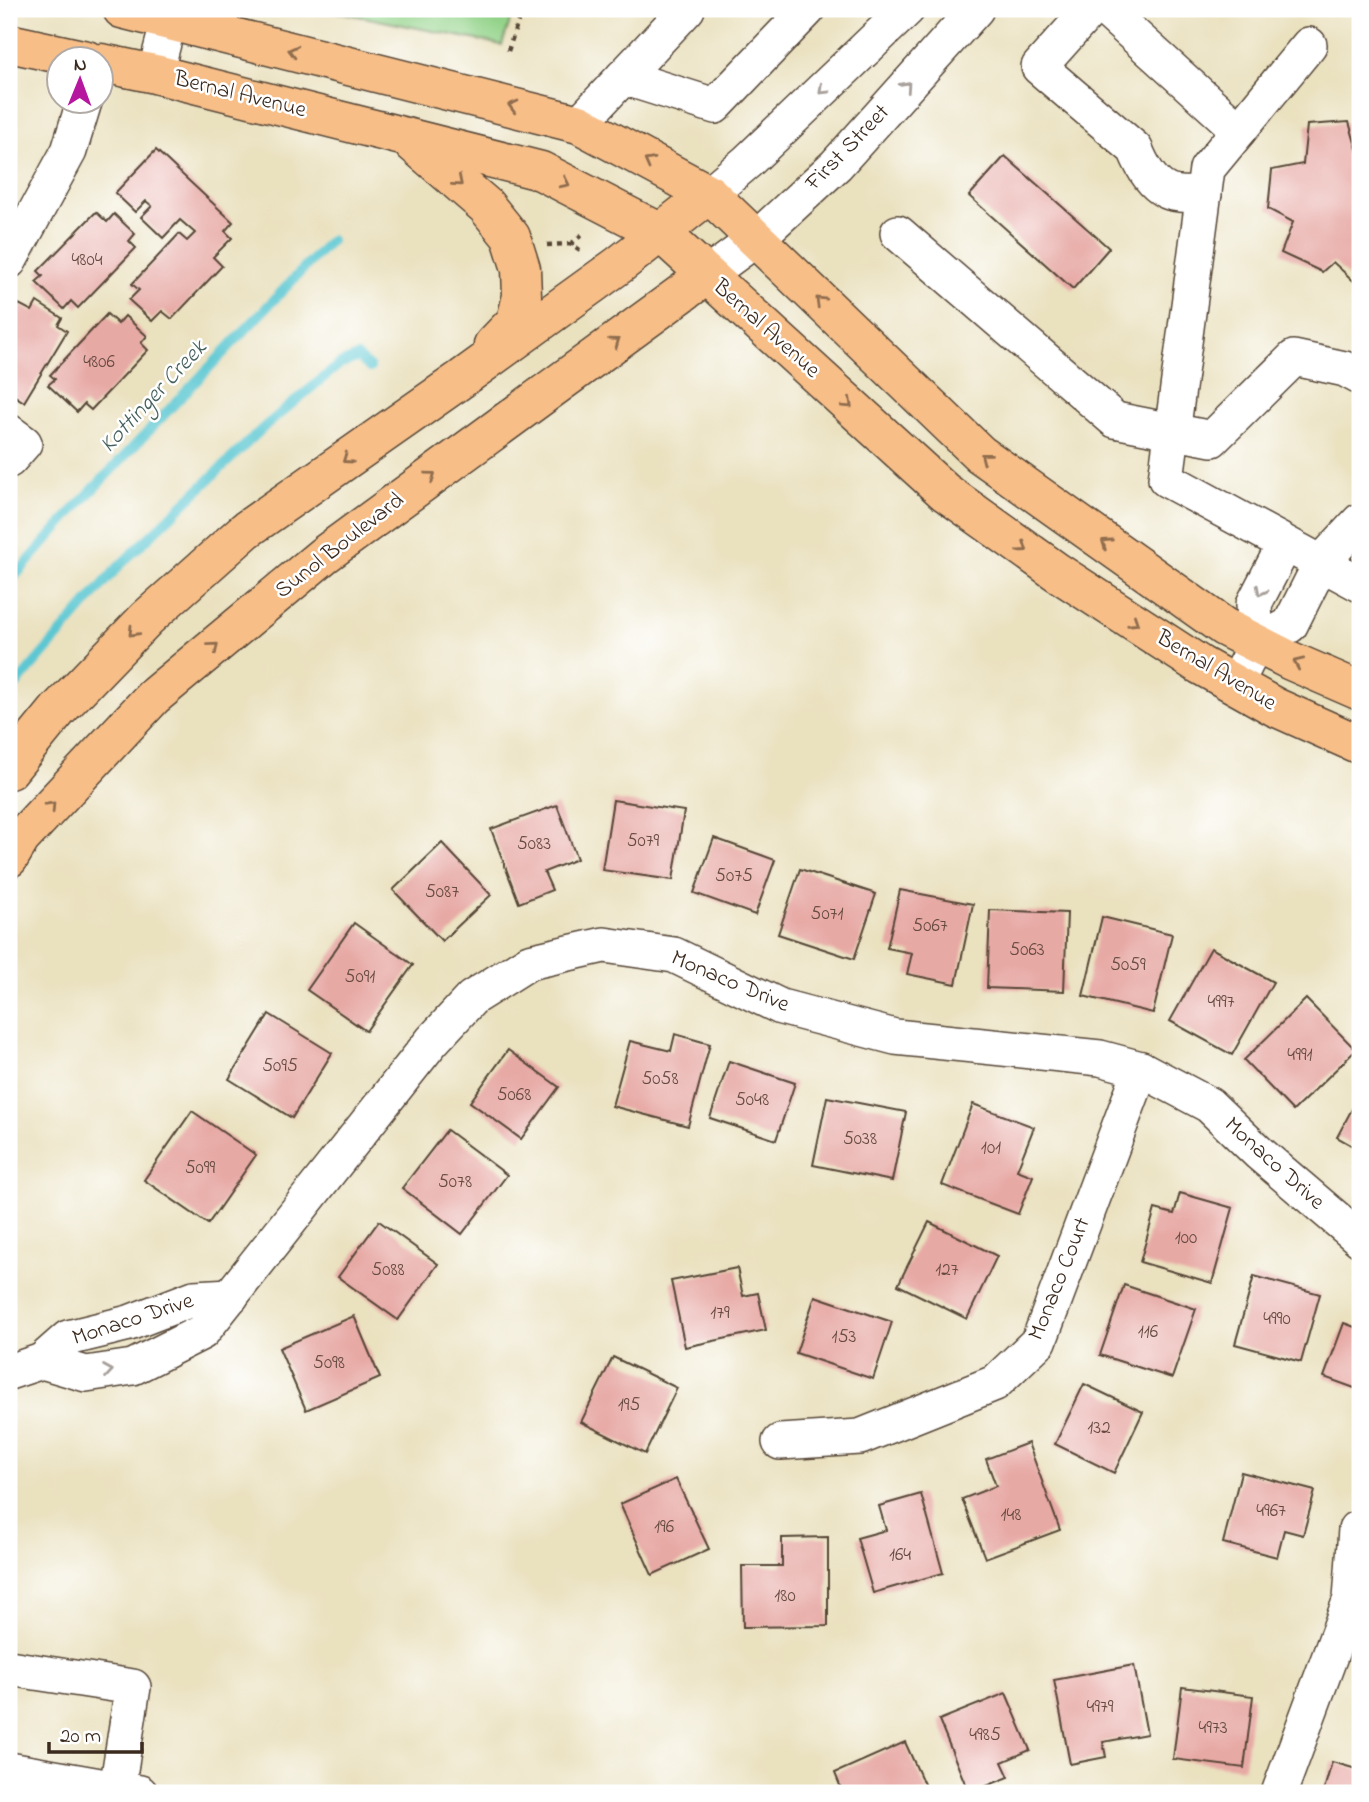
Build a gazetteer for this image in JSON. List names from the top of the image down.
{
  "streets": {
    "main road": ["Bernal Avenue", "Sunol Boulevard"],
    "street": ["First Street", "Monaco Drive", "Monaco Court"]
  },
  "crossings": [
    ["Bernal Avenue", "First Street"],
    ["Bernal Avenue", "Sunol Boulevard"],
    ["First Street", "Sunol Boulevard"],
    ["Monaco Drive", "Monaco Court"]
  ],
  "water": ["Kottinger Creek"],
  "house_numbers": [
    "4804",
    "4806",
    "5079",
    "5083",
    "5075",
    "5087",
    "5071",
    "5067",
    "5063",
    "5059",
    "5091",
    "4997",
    "4991",
    "5095",
    "5058",
    "5068",
    "5048",
    "5038",
    "101",
    "5099",
    "5078",
    "100",
    "5088",
    "127",
    "179",
    "4990",
    "116",
    "153",
    "5098",
    "195",
    "132",
    "4967",
    "148",
    "196",
    "164",
    "180",
    "4979",
    "4973",
    "4985"
  ],
  "scale_bar": "20 m",
  "north": "top"
}
